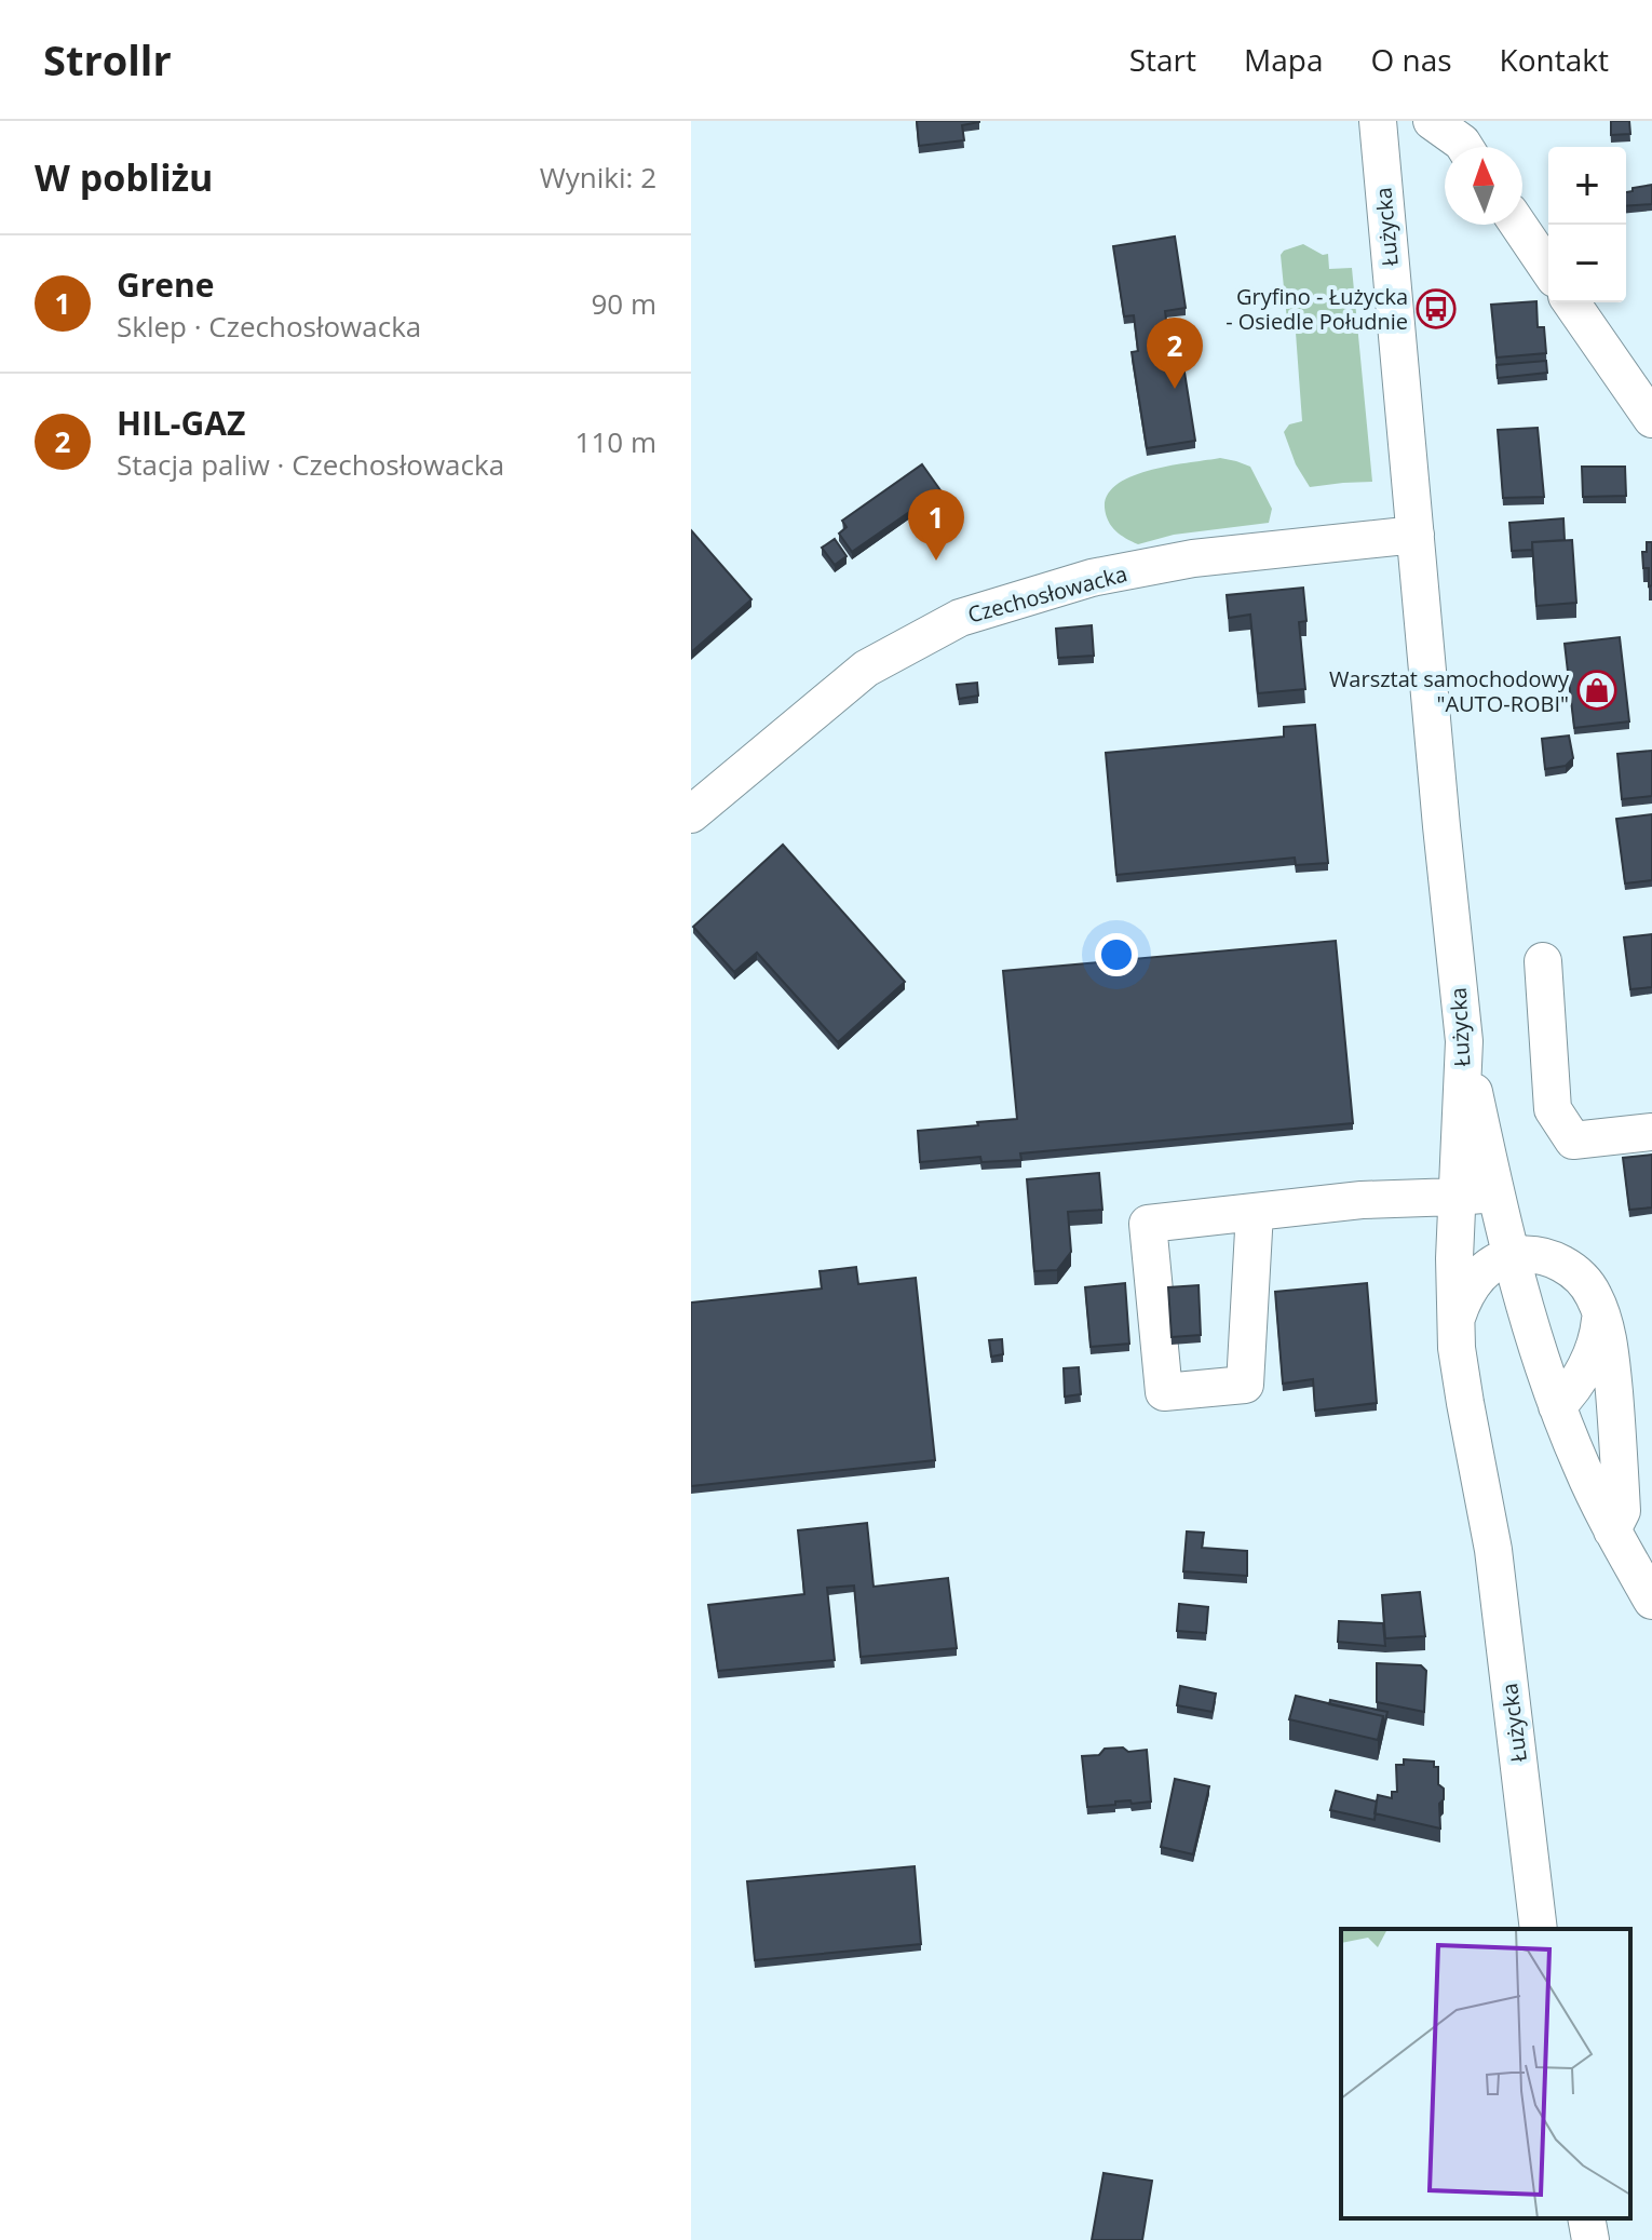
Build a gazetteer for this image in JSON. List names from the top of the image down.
{
  "streets": {
    "street": ["Łużycka", "Czechosłowacka"]
  },
  "crossings": [
    ["Łużycka", "Czechosłowacka"]
  ],
  "places": {
    "bus stop": ["Gryfino - Łużycka - Osiedle Południe"],
    "shop": ["Warsztat samochodowy \"AUTO-ROBI\""]
  },
  "north": "top",
  "page": {
    "header": "Strollr",
    "nav": [
      "Start",
      "Mapa",
      "O nas",
      "Kontakt"
    ],
    "heading": ["W pobliżu", "Wyniki: 2"],
    "map_buttons": ["+", "−"],
    "list": [
      {
        "mark": "1",
        "name": "Grene",
        "note": "Sklep · Czechosłowacka",
        "value": "90 m"
      },
      {
        "mark": "2",
        "name": "HIL-GAZ",
        "note": "Stacja paliw · Czechosłowacka",
        "value": "110 m"
      }
    ],
    "pins": ["2", "1"]
  }
}
